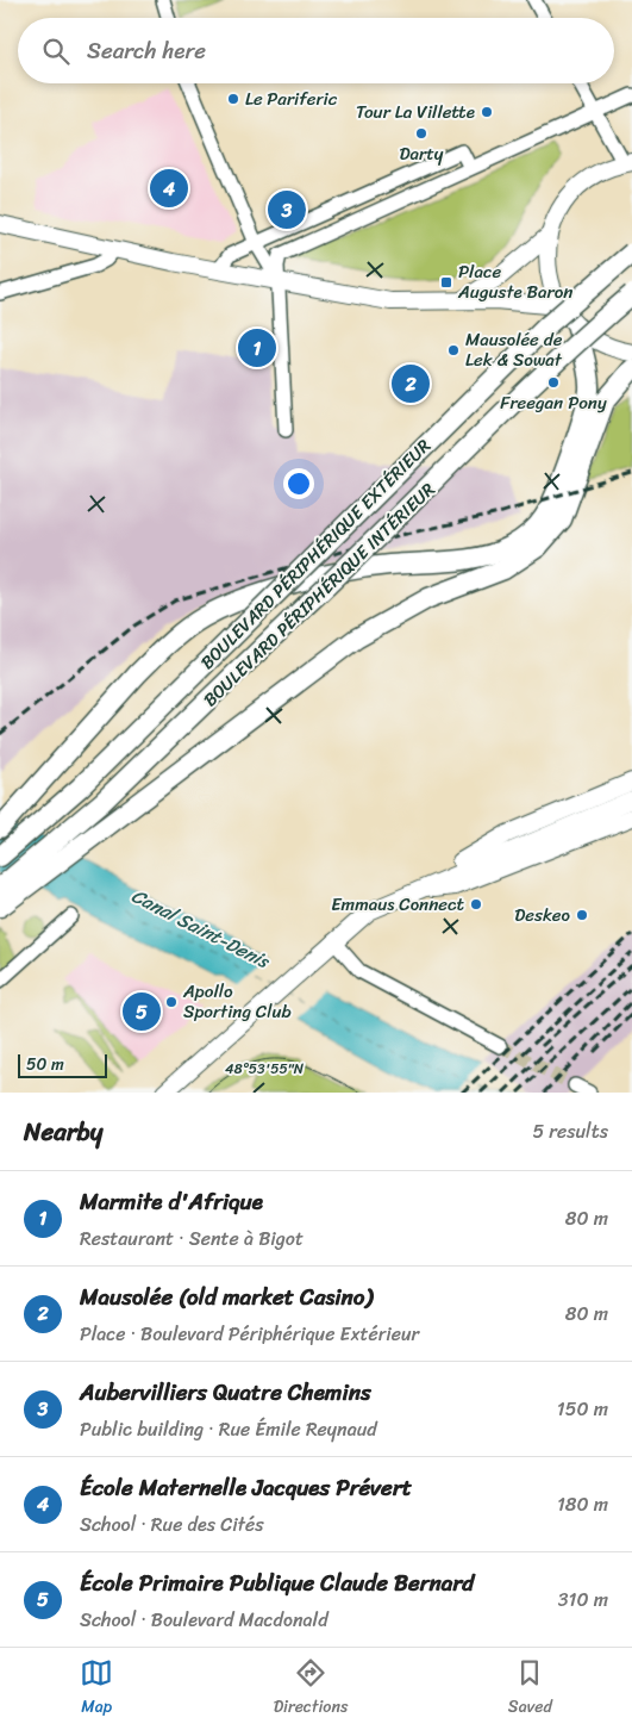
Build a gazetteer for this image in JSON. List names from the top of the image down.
{
  "streets": {
    "highway": ["BOULEVARD PÉRIPHÉRIQUE EXTÉRIEUR", "BOULEVARD PÉRIPHÉRIQUE INTÉRIEUR"]
  },
  "water": ["Canal Saint-Denis"],
  "places": {
    "other": [
      "Le Pariferic",
      "Tour La Villette",
      "Darty",
      "Mausolée de Lek & Sowat",
      "Freegan Pony",
      "Emmaus Connect",
      "Deskeo",
      "Apollo Sporting Club"
    ],
    "transit": ["Place Auguste Baron"]
  },
  "scale_bar": "50 m",
  "page": {
    "search": "Search here",
    "pins": [
      "4",
      "3",
      "1",
      "2",
      "5"
    ],
    "scale": "50 m",
    "heading": ["Nearby", "5 results"],
    "list": [
      {
        "mark": "1",
        "name": "Marmite d'Afrique",
        "note": "Restaurant · Sente à Bigot",
        "value": "80 m"
      },
      {
        "mark": "2",
        "name": "Mausolée (old market Casino)",
        "note": "Place · Boulevard Périphérique Extérieur",
        "value": "80 m"
      },
      {
        "mark": "3",
        "name": "Aubervilliers Quatre Chemins",
        "note": "Public building · Rue Émile Reynaud",
        "value": "150 m"
      },
      {
        "mark": "4",
        "name": "École Maternelle Jacques Prévert",
        "note": "School · Rue des Cités",
        "value": "180 m"
      },
      {
        "mark": "5",
        "name": "École Primaire Publique Claude Bernard",
        "note": "School · Boulevard Macdonald",
        "value": "310 m"
      }
    ],
    "nav": ["Map", "Directions", "Saved"]
  },
  "coordinates": ["48°53'55\"N"]
}
